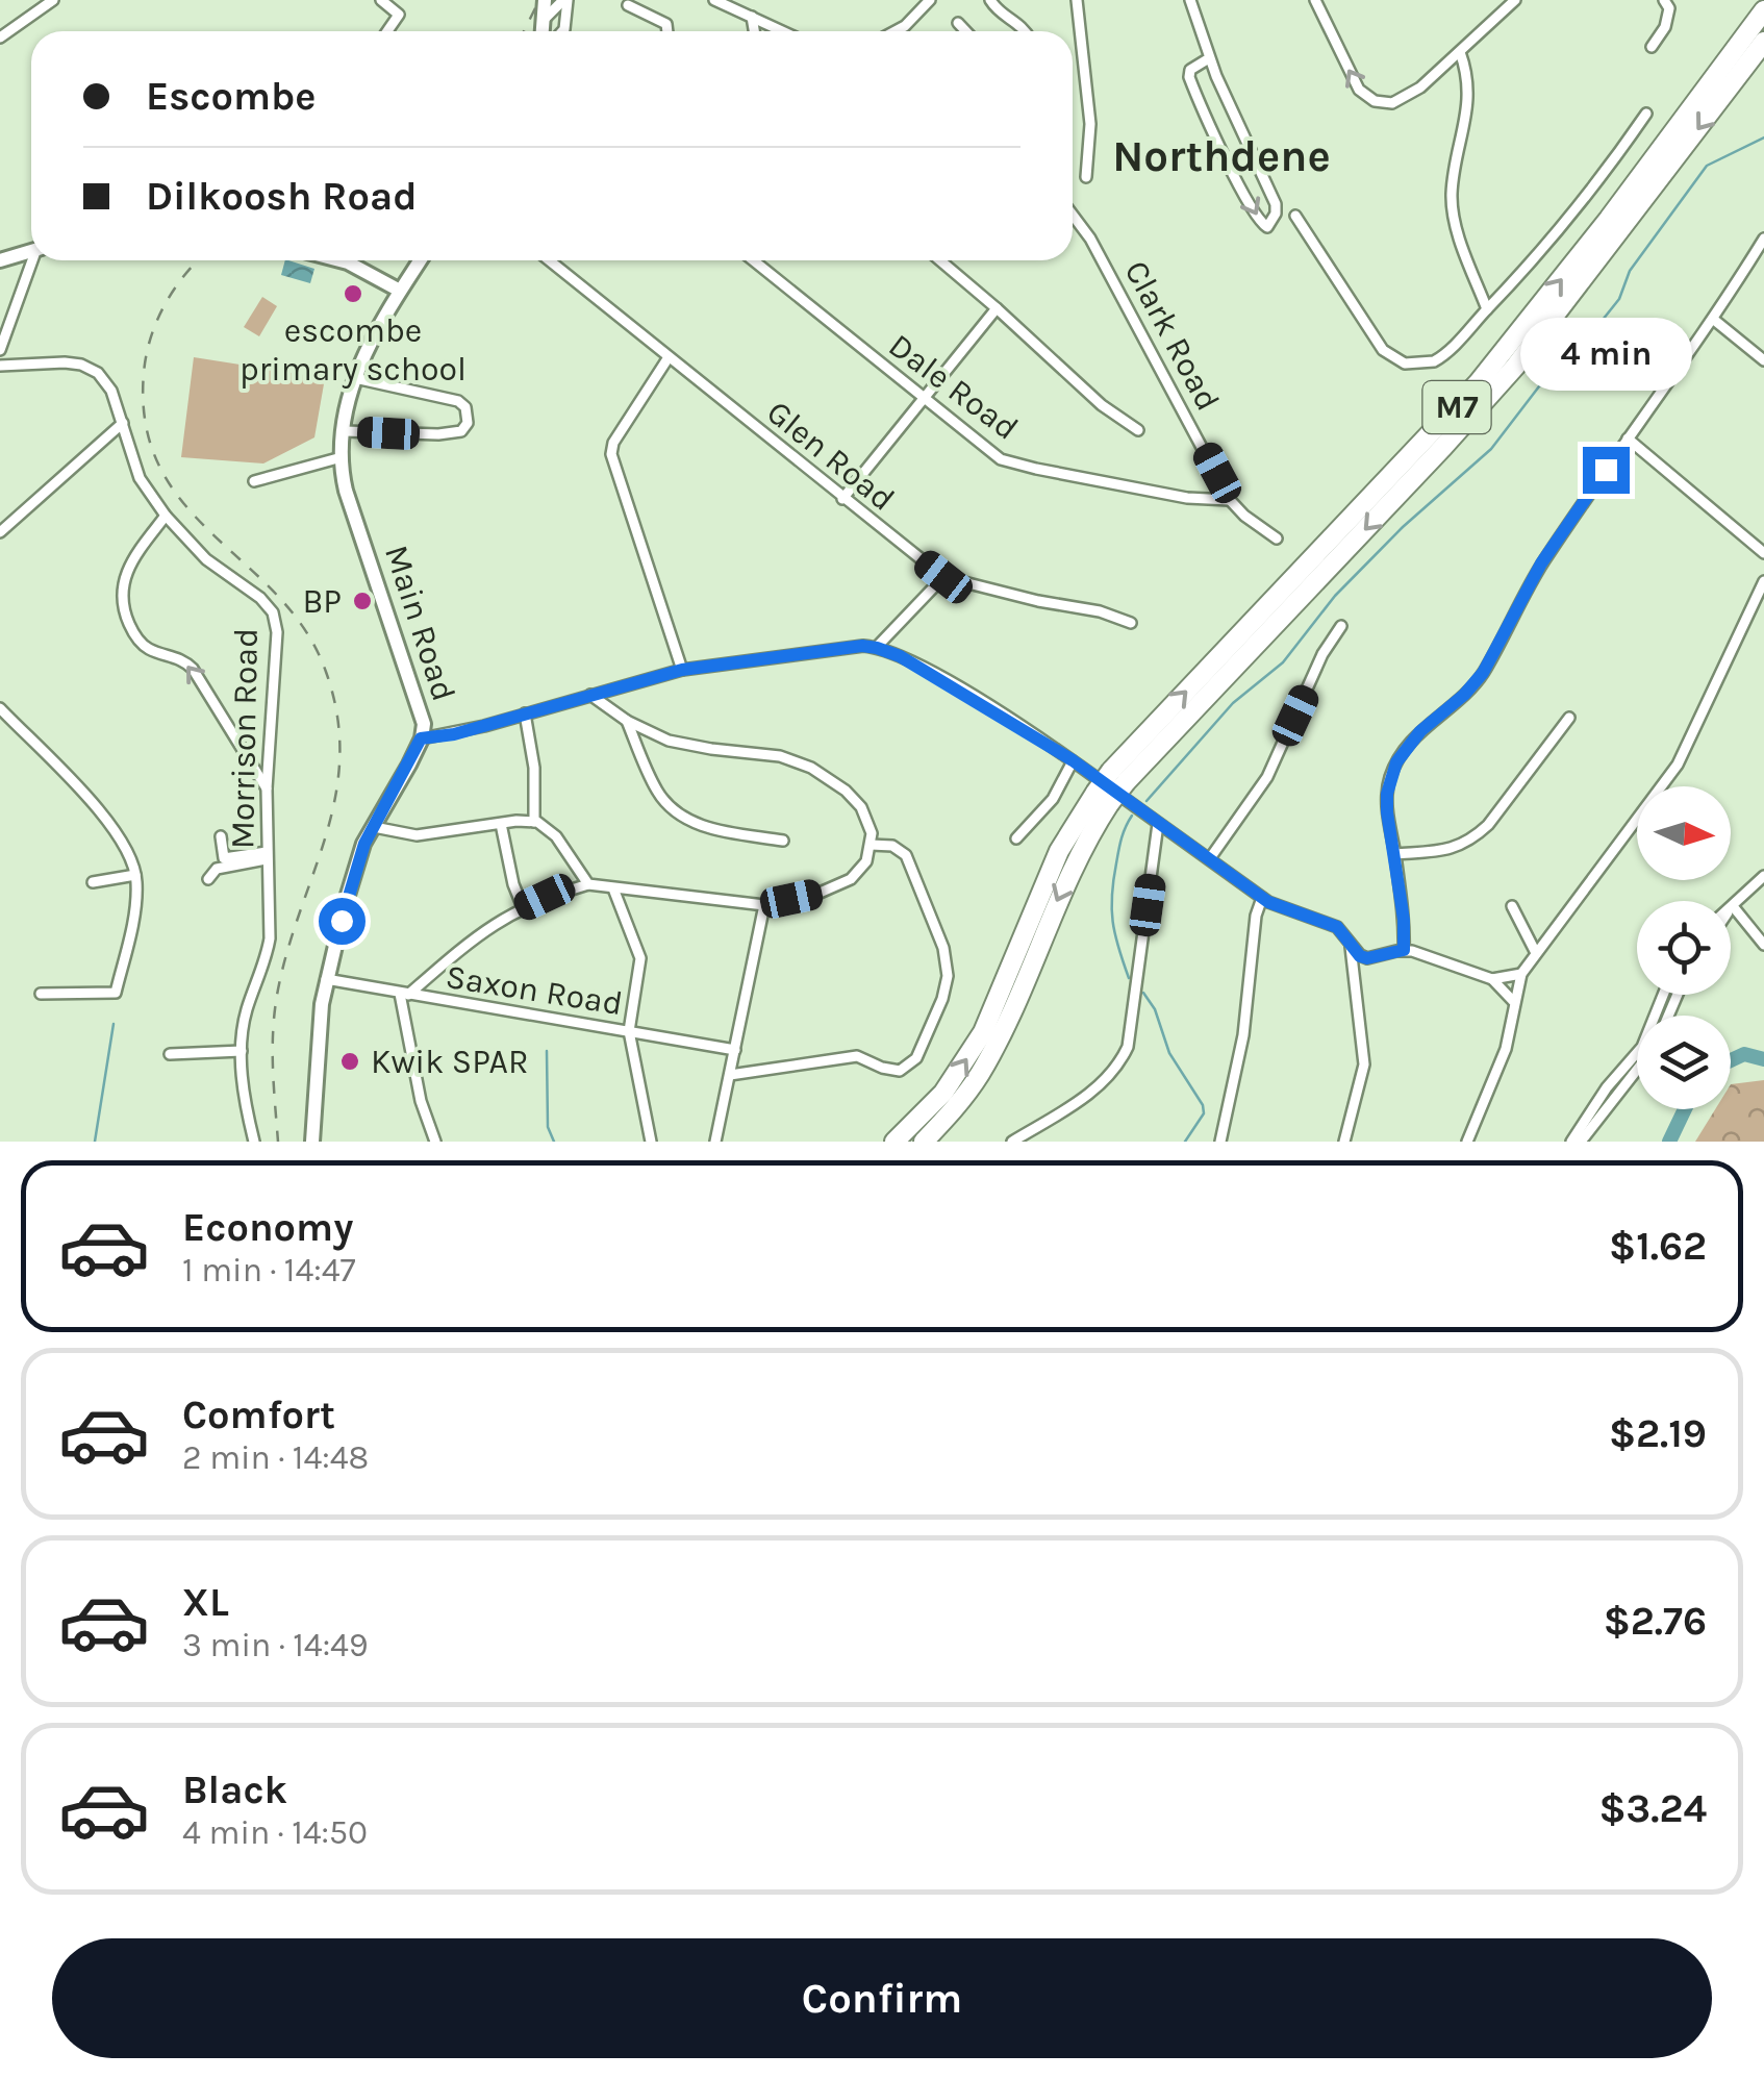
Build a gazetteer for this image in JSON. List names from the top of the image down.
{
  "streets": {
    "highway": ["M7"],
    "main road": ["Main Road"],
    "street": [
      "Clark Road",
      "Dale Road",
      "Glen Road",
      "Morrison Road",
      "Saxon Road"
    ]
  },
  "crossings": [
    ["Clark Road", "Dale Road"],
    ["Main Road", "Saxon Road"]
  ],
  "districts": ["Northdene"],
  "places": ["escombe primary school", "BP", "Kwik SPAR"],
  "north": "right",
  "page": {
    "banner": ["Escombe", "Dilkoosh Road"],
    "bubble": "4 min",
    "list": [
      {
        "name": "Economy",
        "note": "1 min · 14:47",
        "value": "$1.62"
      },
      {
        "name": "Comfort",
        "note": "2 min · 14:48",
        "value": "$2.19"
      },
      {
        "name": "XL",
        "note": "3 min · 14:49",
        "value": "$2.76"
      },
      {
        "name": "Black",
        "note": "4 min · 14:50",
        "value": "$3.24"
      }
    ],
    "buttons": "Confirm"
  }
}
